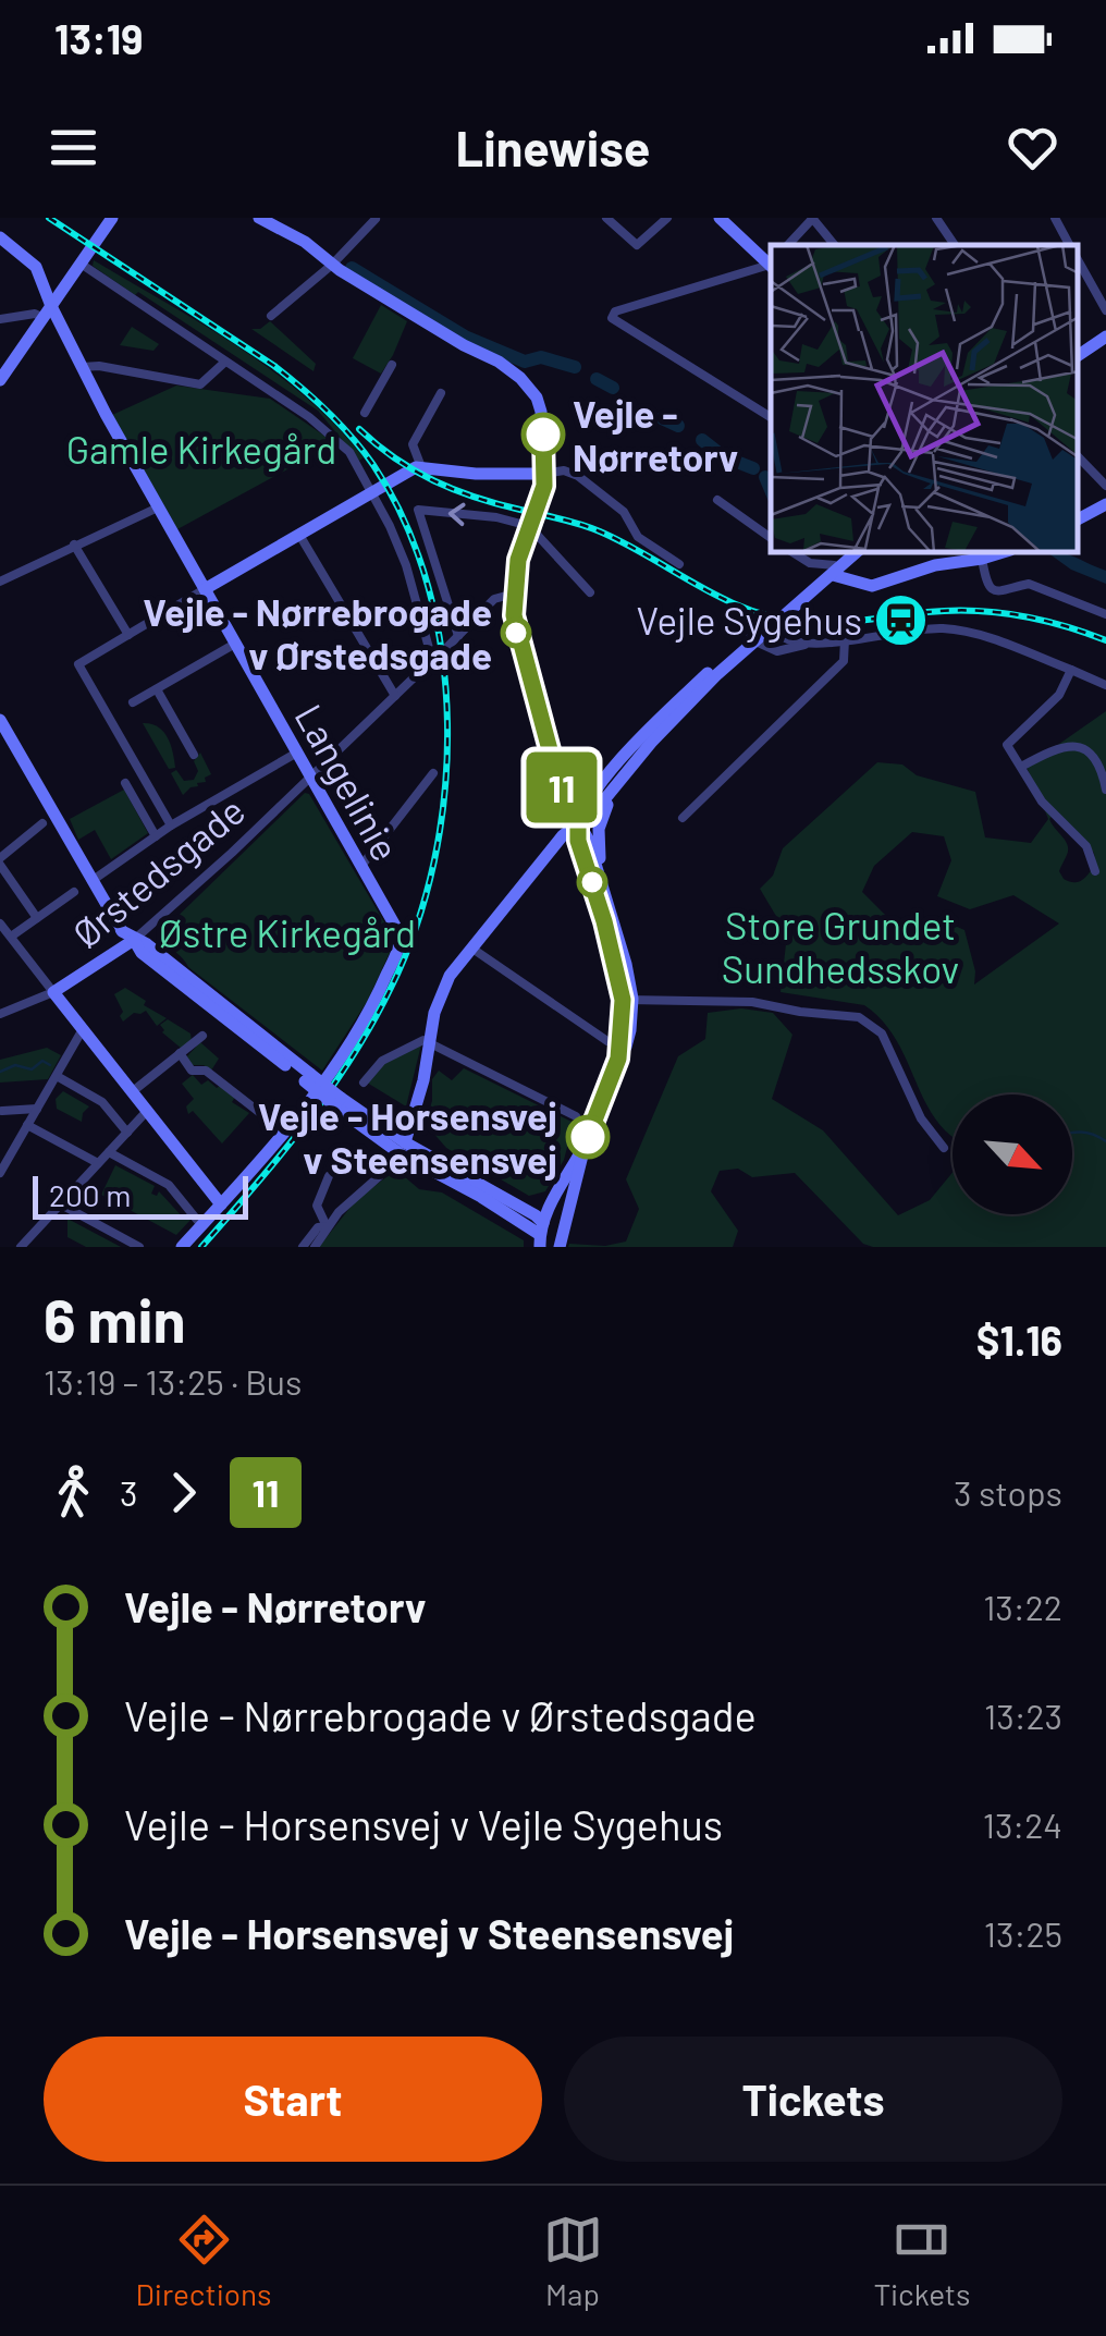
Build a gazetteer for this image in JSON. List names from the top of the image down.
{
  "streets": {
    "main road": ["Langelinie", "Ørstedsgade"]
  },
  "crossings": [
    ["Langelinie", "Ørstedsgade"]
  ],
  "parks": ["Gamle Kirkegård", "Store Grundet Sundhedsskov", "Østre Kirkegård"],
  "places": {
    "other": ["Vejle - Nørretorv", "Vejle - Nørrebrogade v Ørstedsgade", "Vejle - Horsensvej v Steensensvej"],
    "station": ["Vejle Sygehus"]
  },
  "lines": ["bus line 11"],
  "scale_bar": "200 m",
  "north": "bottom right",
  "page": {
    "status": "13:19",
    "header": "Linewise",
    "on_map": "11",
    "scale": "200 m",
    "heading": ["6 min", "13:19 – 13:25 · Bus", "$1.16"],
    "legs": ["3", "11", "3 stops"],
    "list": [
      {
        "name": "Vejle - Nørretorv",
        "value": "13:22"
      },
      {
        "name": "Vejle - Nørrebrogade v Ørstedsgade",
        "value": "13:23"
      },
      {
        "name": "Vejle - Horsensvej v Vejle Sygehus",
        "value": "13:24"
      },
      {
        "name": "Vejle - Horsensvej v Steensensvej",
        "value": "13:25"
      }
    ],
    "buttons": ["Start", "Tickets"],
    "tabs": ["Directions", "Map", "Tickets"]
  }
}
